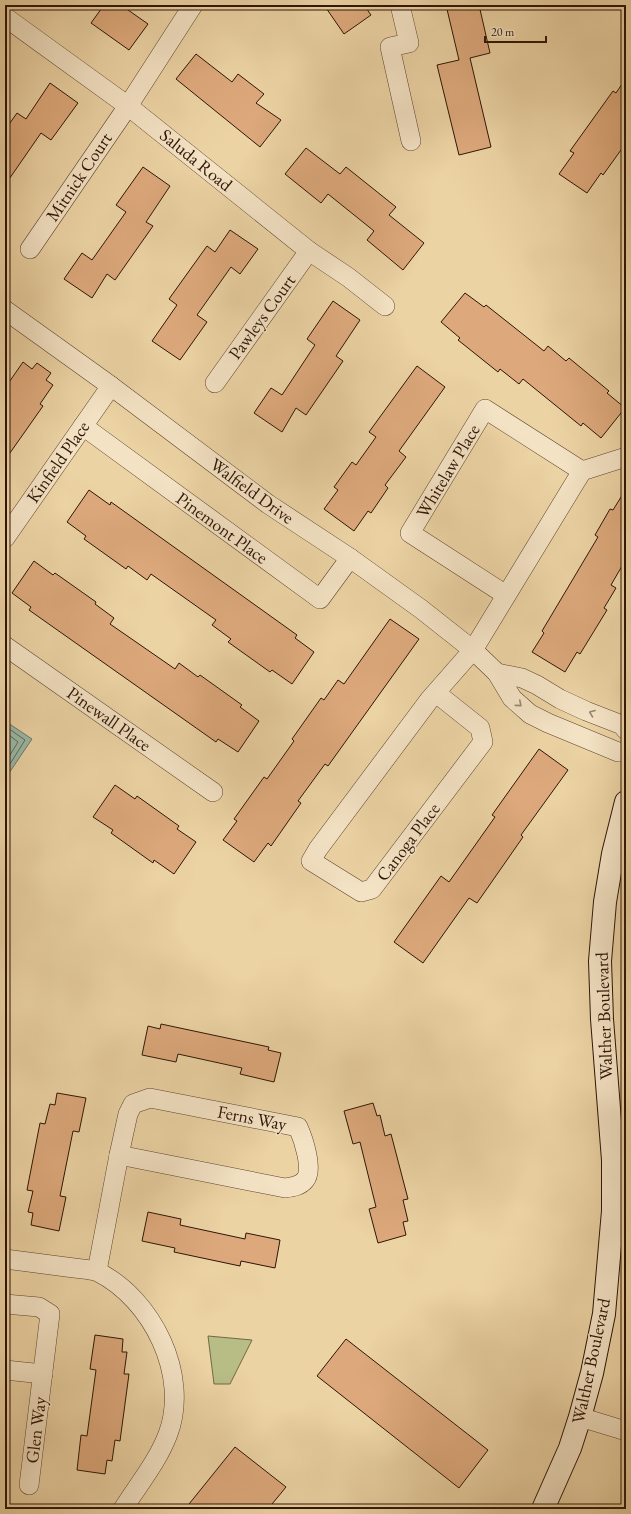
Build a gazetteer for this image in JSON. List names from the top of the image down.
{
  "streets": {
    "main road": ["Walther Boulevard"],
    "street": [
      "Saluda Road",
      "Mitnick Court",
      "Pawleys Court",
      "Kinfield Place",
      "Whitelaw Place",
      "Walfield Drive",
      "Pinemont Place",
      "Pinewall Place",
      "Canoga Place",
      "Ferns Way",
      "Glen Way"
    ]
  },
  "crossings": [
    ["Saluda Road", "Mitnick Court"],
    ["Saluda Road", "Pawleys Court"],
    ["Kinfield Place", "Walfield Drive"],
    ["Kinfield Place", "Pinemont Place"],
    ["Walfield Drive", "Pinemont Place"],
    ["Walfield Drive", "Canoga Place"]
  ],
  "scale_bar": "20 m"
}
